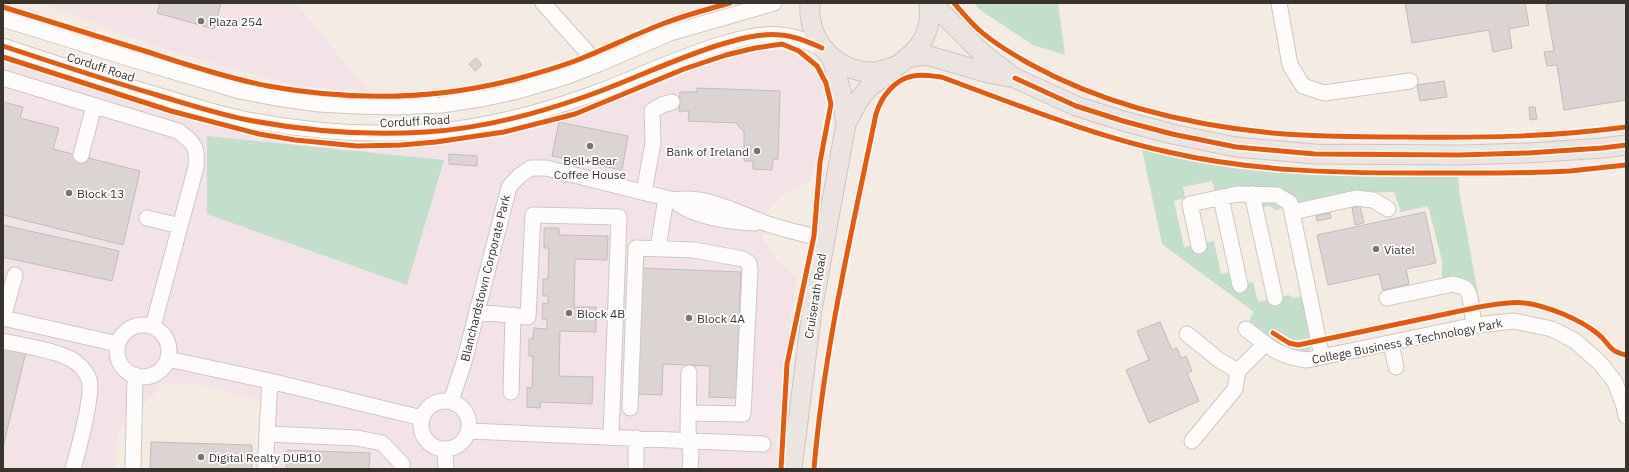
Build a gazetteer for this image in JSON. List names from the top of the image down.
{
  "streets": {
    "main road": ["Cruiserath Road"],
    "street": ["Corduff Road", "Blanchardstown Corporate Park", "College Business & Technology Park"]
  },
  "crossings": [
    ["Corduff Road", "Cruiserath Road"],
    ["Blanchardstown Corporate Park", "Cruiserath Road"]
  ],
  "places": [
    "Plaza 254",
    "Bell+Bear Coffee House",
    "Bank of Ireland",
    "Block 13",
    "Viatel",
    "Block 4B",
    "Block 4A",
    "Digital Realty DUB10"
  ]
}
